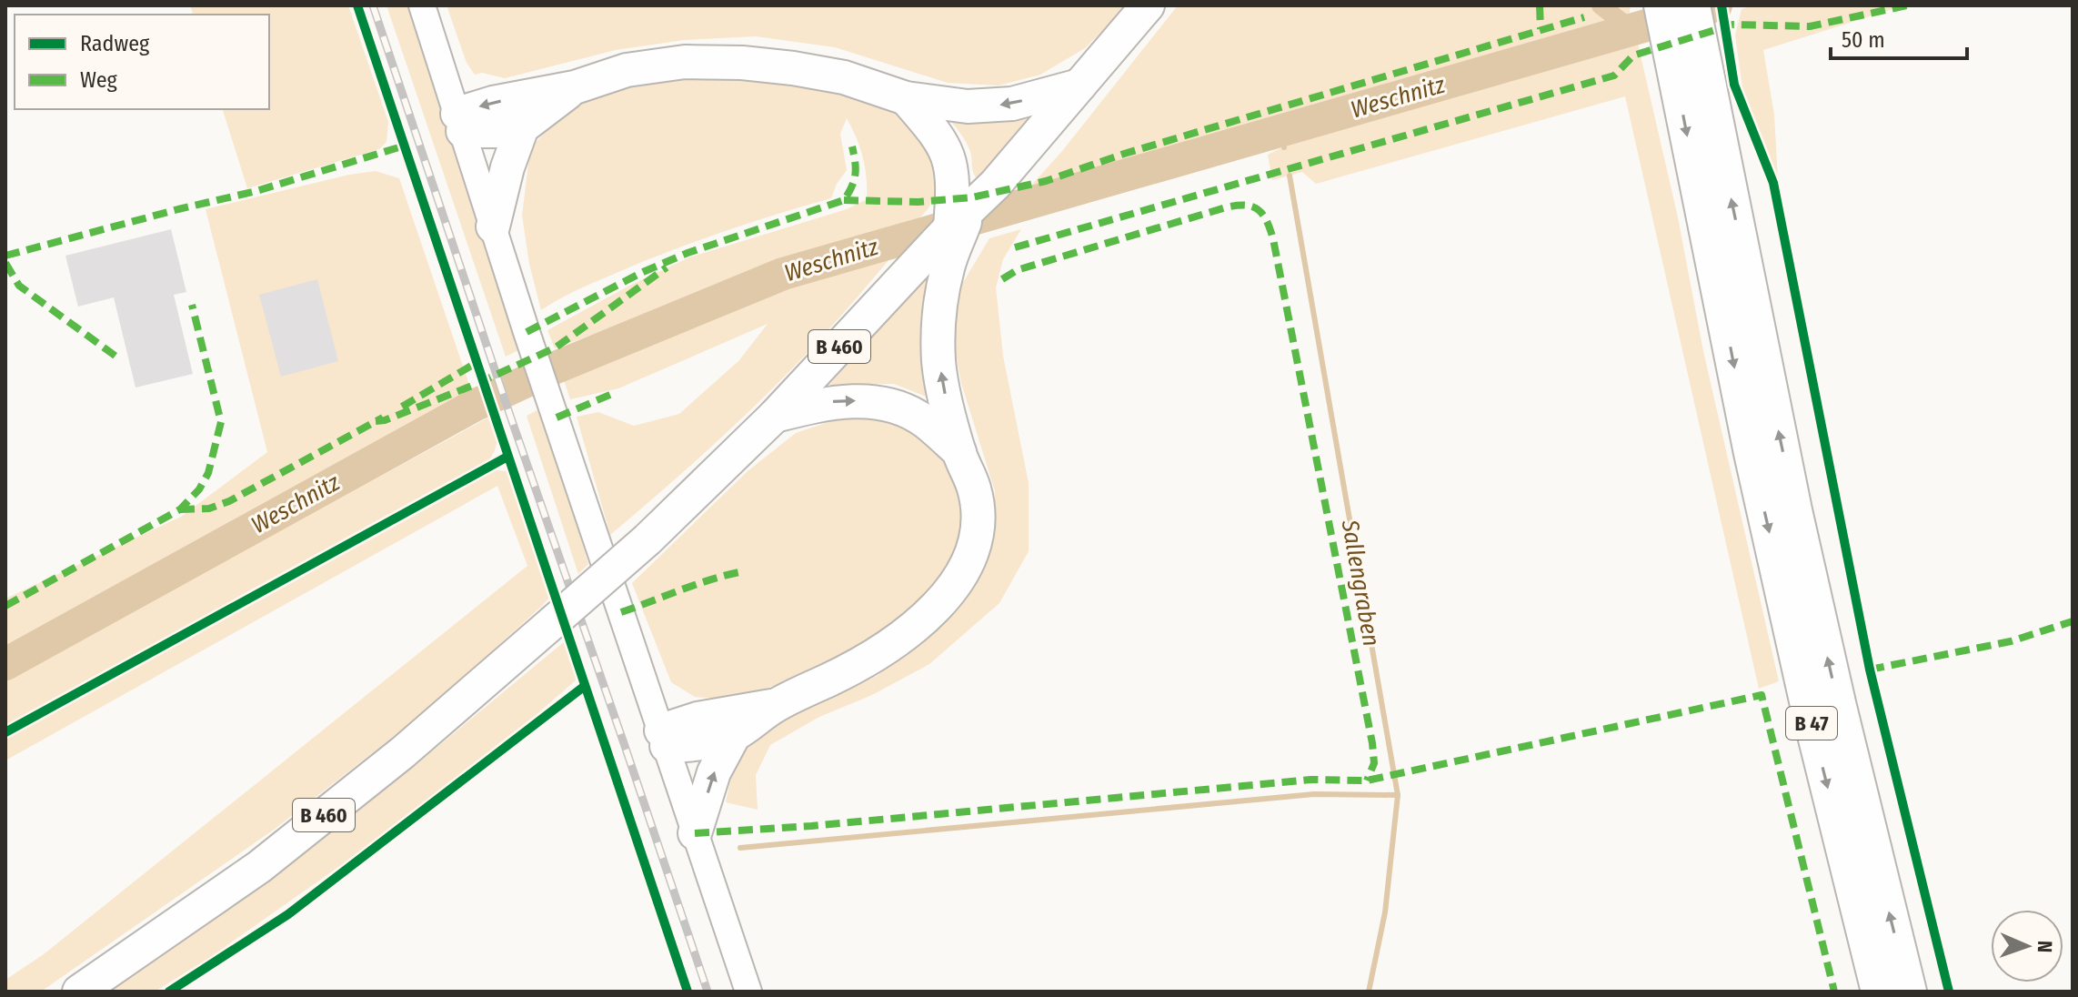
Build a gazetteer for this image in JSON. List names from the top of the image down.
{
  "streets": {
    "highway": ["B 47"],
    "main road": ["B 460"]
  },
  "water": ["Weschnitz", "Sallengraben"],
  "legend": ["Radweg", "Weg"],
  "scale_bar": "50 m",
  "north": "right"
}
